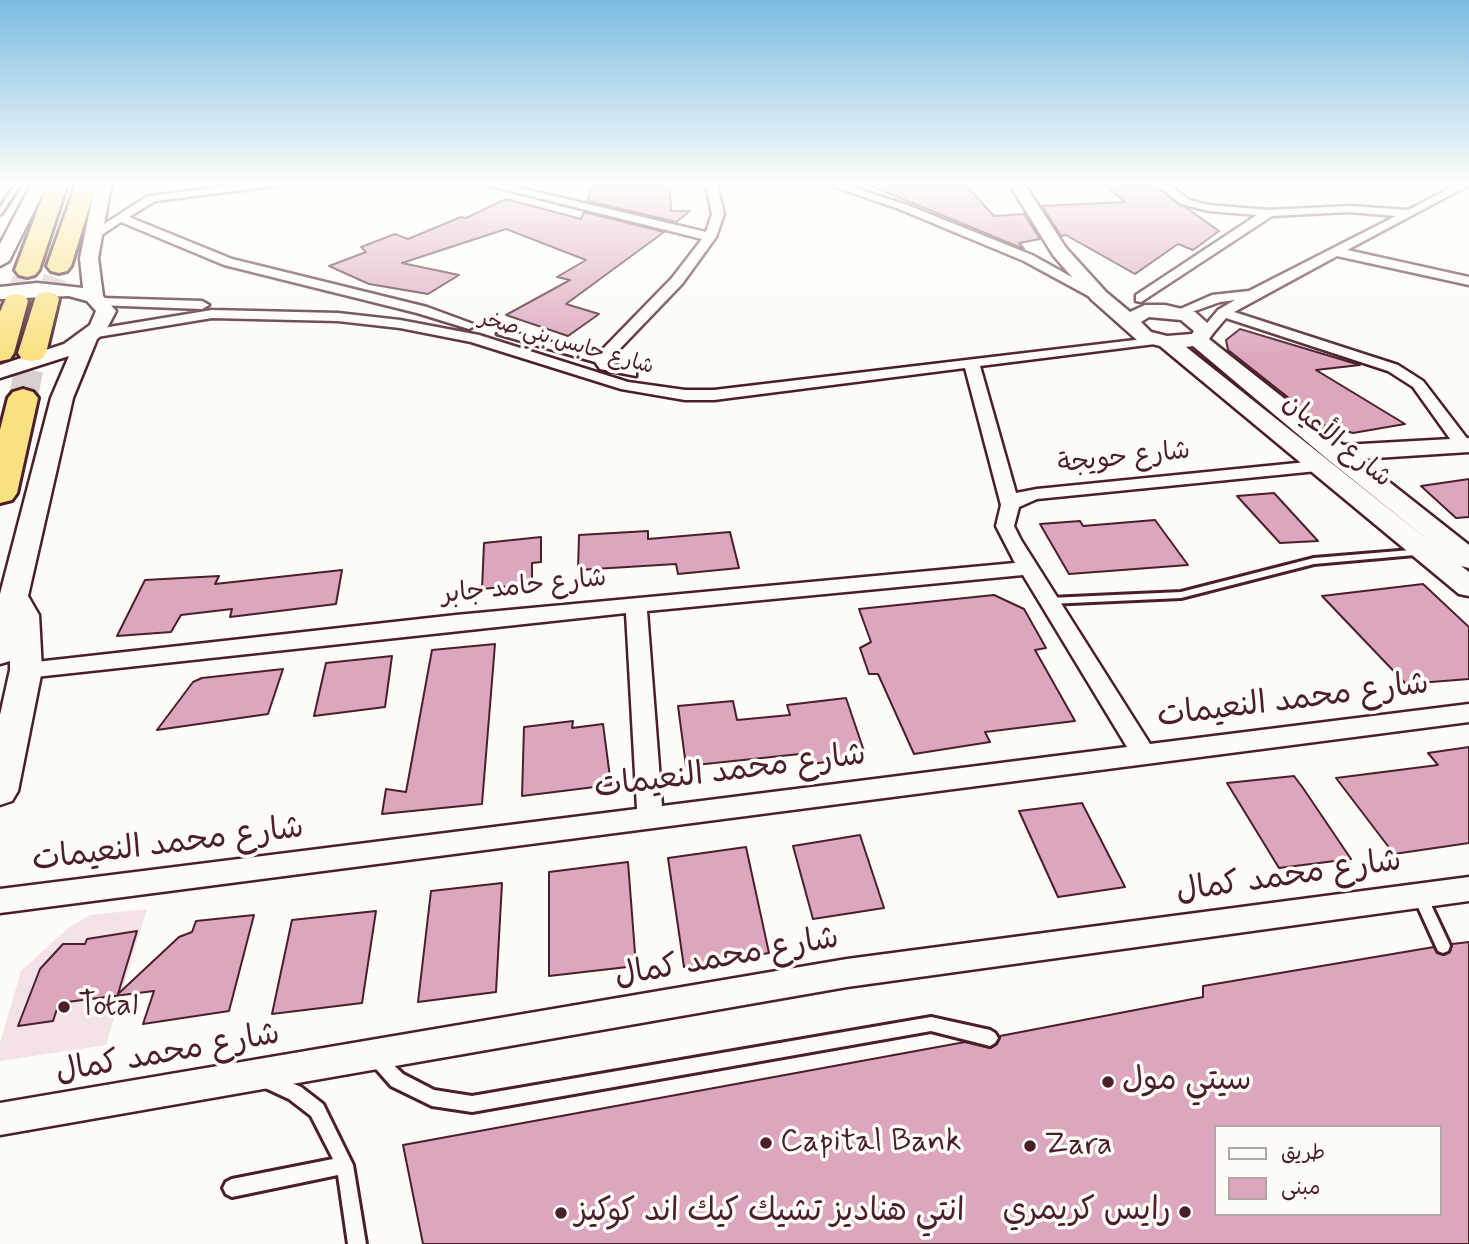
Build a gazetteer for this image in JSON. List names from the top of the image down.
{
  "streets": {
    "street": [
      "شارع حابس بني صخر",
      "شارع الأعيان",
      "شارع حويجة",
      "شارع حامد جابر",
      "شارع محمد النعيمات",
      "شارع محمد كمال"
    ]
  },
  "crossings": [
    ["شارع حابس بني صخر", "شارع الأعيان"],
    ["شارع الأعيان", "شارع حويجة"]
  ],
  "places": [
    "Total",
    "سيتي مول",
    "Capital Bank",
    "Zara",
    "رايس كريمري",
    "انتي هناديز تشيك كيك اند كوكيز"
  ],
  "legend": ["طريق", "مبنى"]
}
